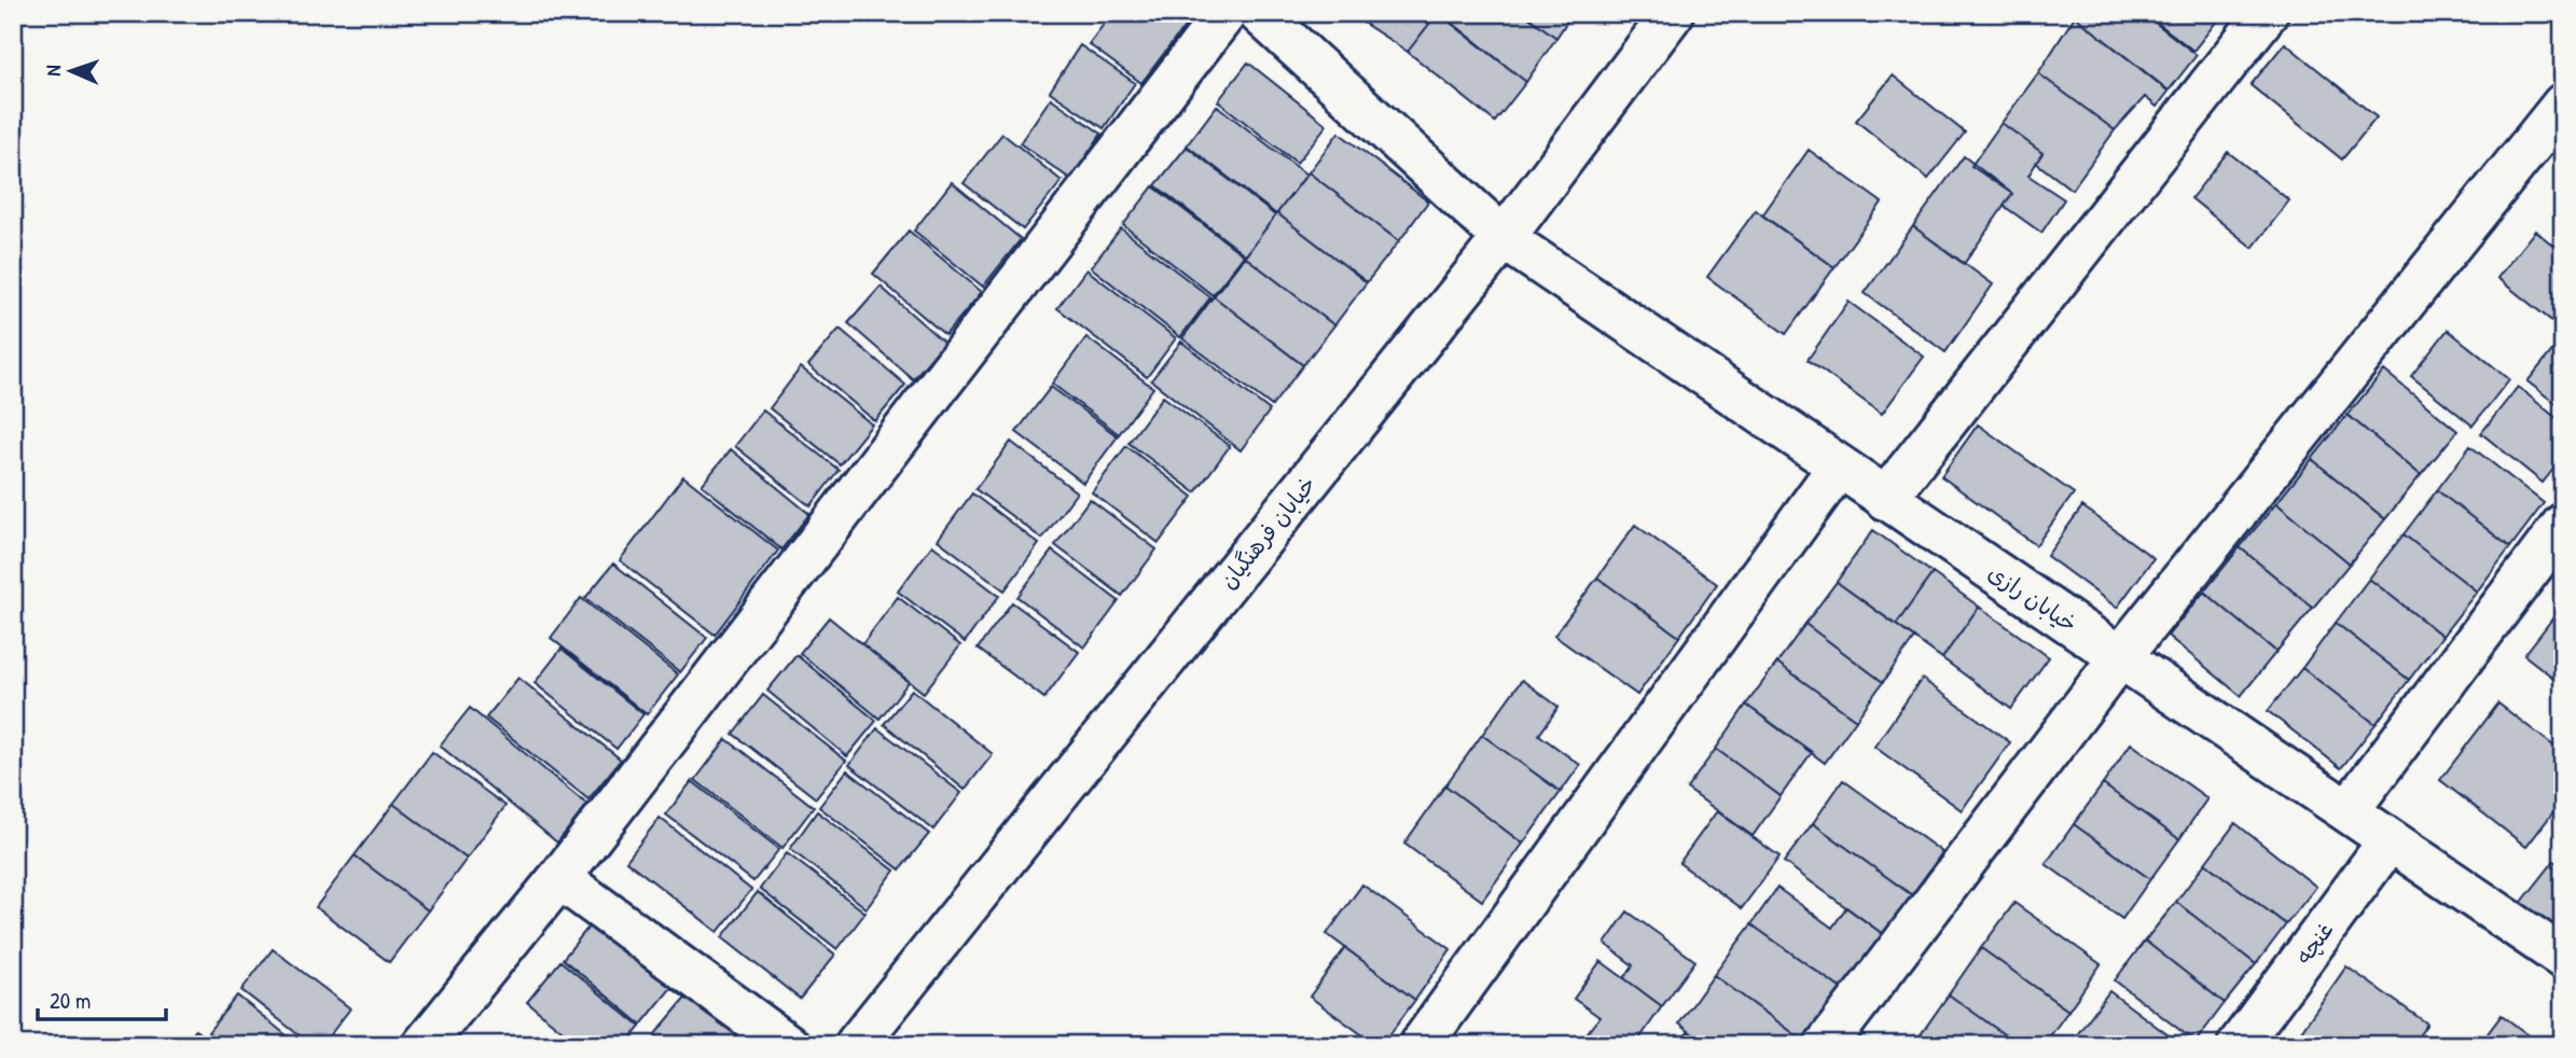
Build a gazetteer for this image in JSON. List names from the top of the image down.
{
  "streets": {
    "street": ["خیابان فرهنگیان", "خیابان رازی", "غنچه"]
  },
  "crossings": [
    ["خیابان فرهنگیان", "خیابان رازی"],
    ["خیابان رازی", "غنچه"]
  ],
  "scale_bar": "20 m",
  "north": "left"
}
